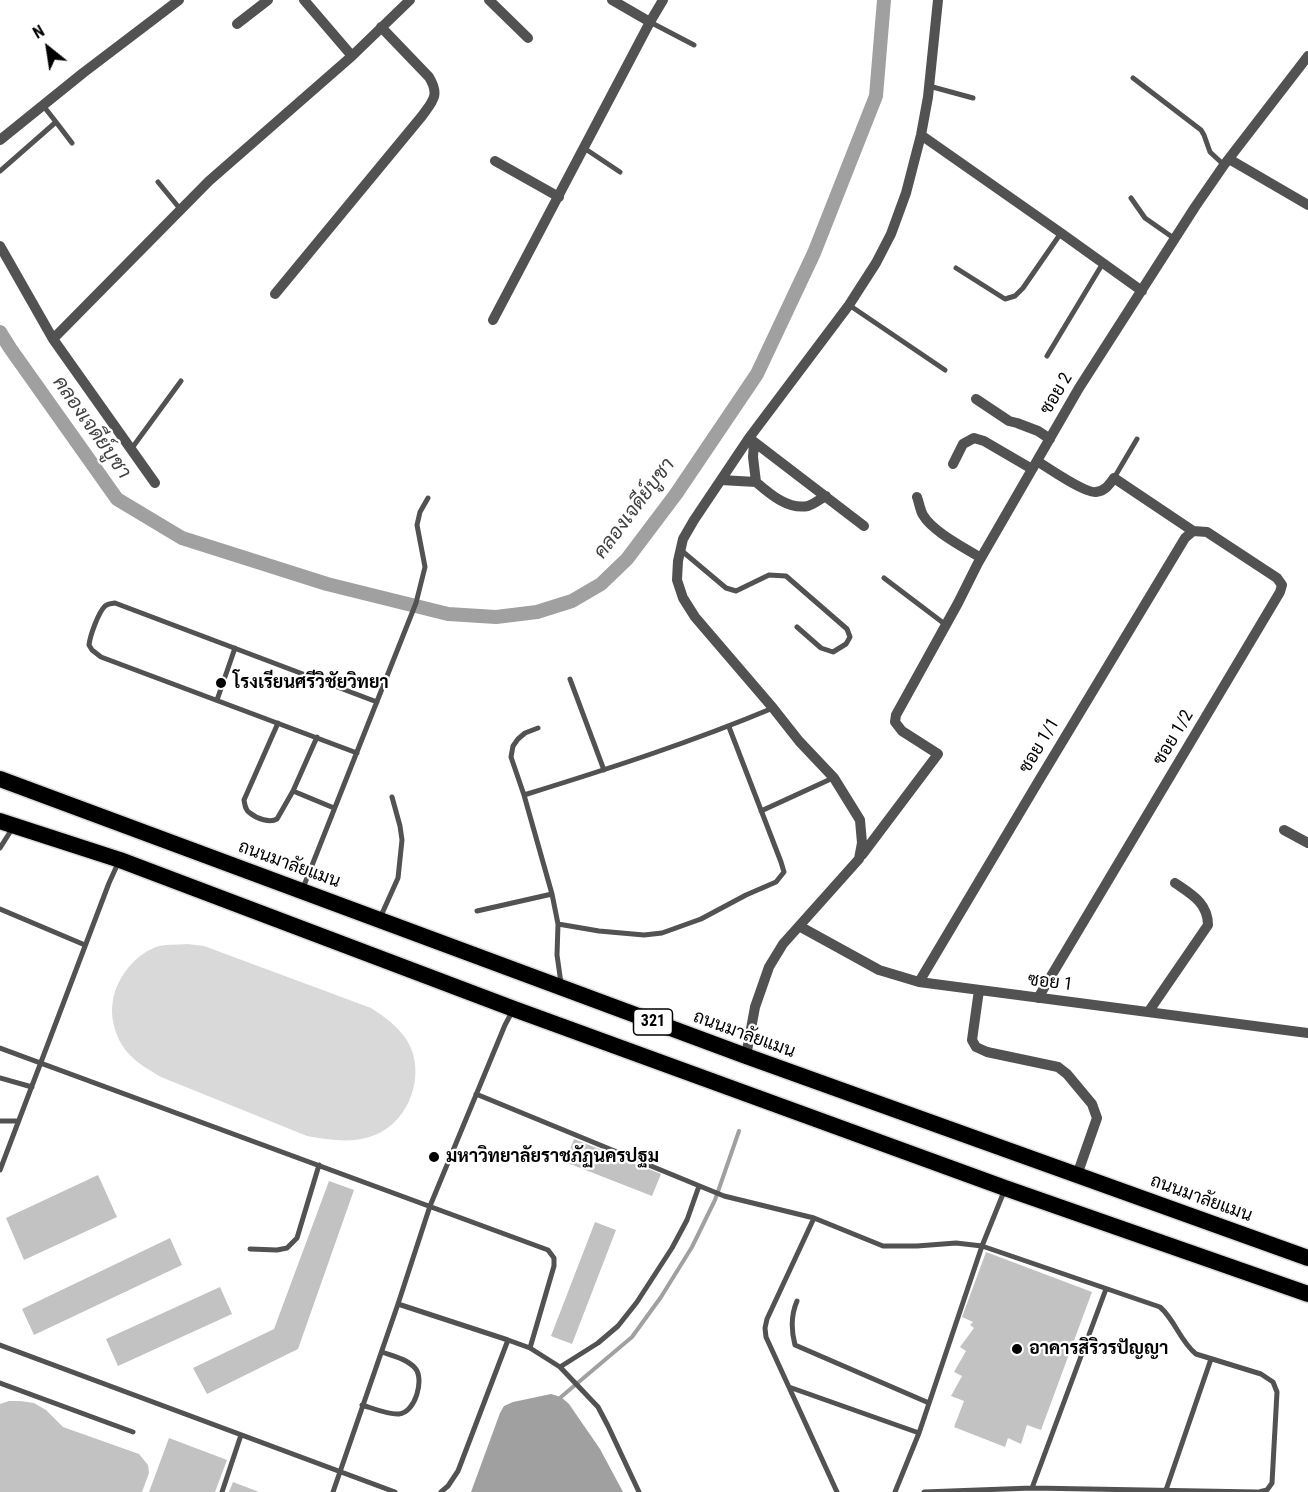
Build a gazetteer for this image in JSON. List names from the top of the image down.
{
  "streets": {
    "highway": ["ถนนมาลัยแมน", "321"],
    "street": [
      "ซอย 2",
      "ซอย 1/2",
      "ซอย 1/1",
      "ซอย 1"
    ]
  },
  "crossings": [
    ["ซอย 1/2", "ซอย 1/1"],
    ["ซอย 1/2", "ซอย 1"],
    ["ซอย 1/1", "ซอย 1"]
  ],
  "water": ["คลองเจดีย์บูชา"],
  "places": ["โรงเรียนศรีวิชัยวิทยา", "มหาวิทยาลัยราชภัฏนครปฐม", "อาคารสิริวรปัญญา"],
  "north": "top left"
}
